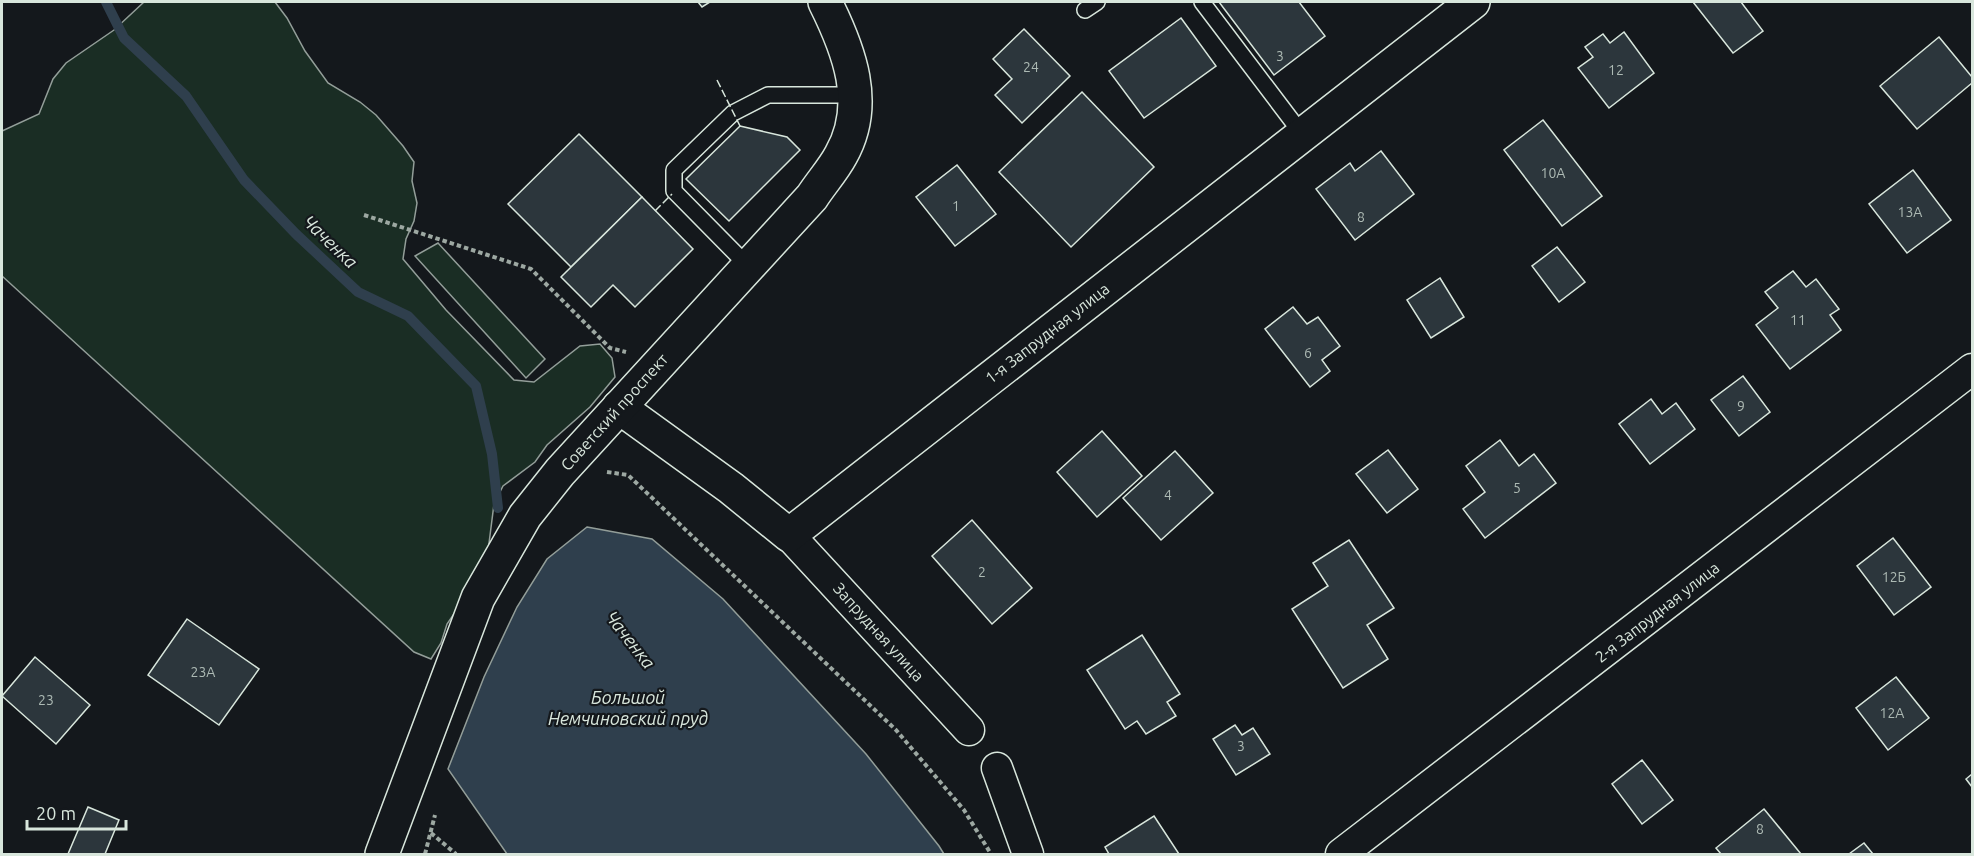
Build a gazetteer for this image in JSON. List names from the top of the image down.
{
  "streets": {
    "street": [
      "1-я Запрудная улица",
      "Советский проспект",
      "2-я Запрудная улица",
      "Запрудная улица"
    ]
  },
  "crossings": [
    ["1-я Запрудная улица", "Запрудная улица"]
  ],
  "water": ["Чаченка", "Большой Немчиновский пруд"],
  "house_numbers": [
    "3",
    "24",
    "12",
    "10А",
    "1",
    "13А",
    "8",
    "11",
    "6",
    "9",
    "5",
    "4",
    "2",
    "12Б",
    "23А",
    "23",
    "12А",
    "3",
    "8"
  ],
  "scale_bar": "20 m"
}
